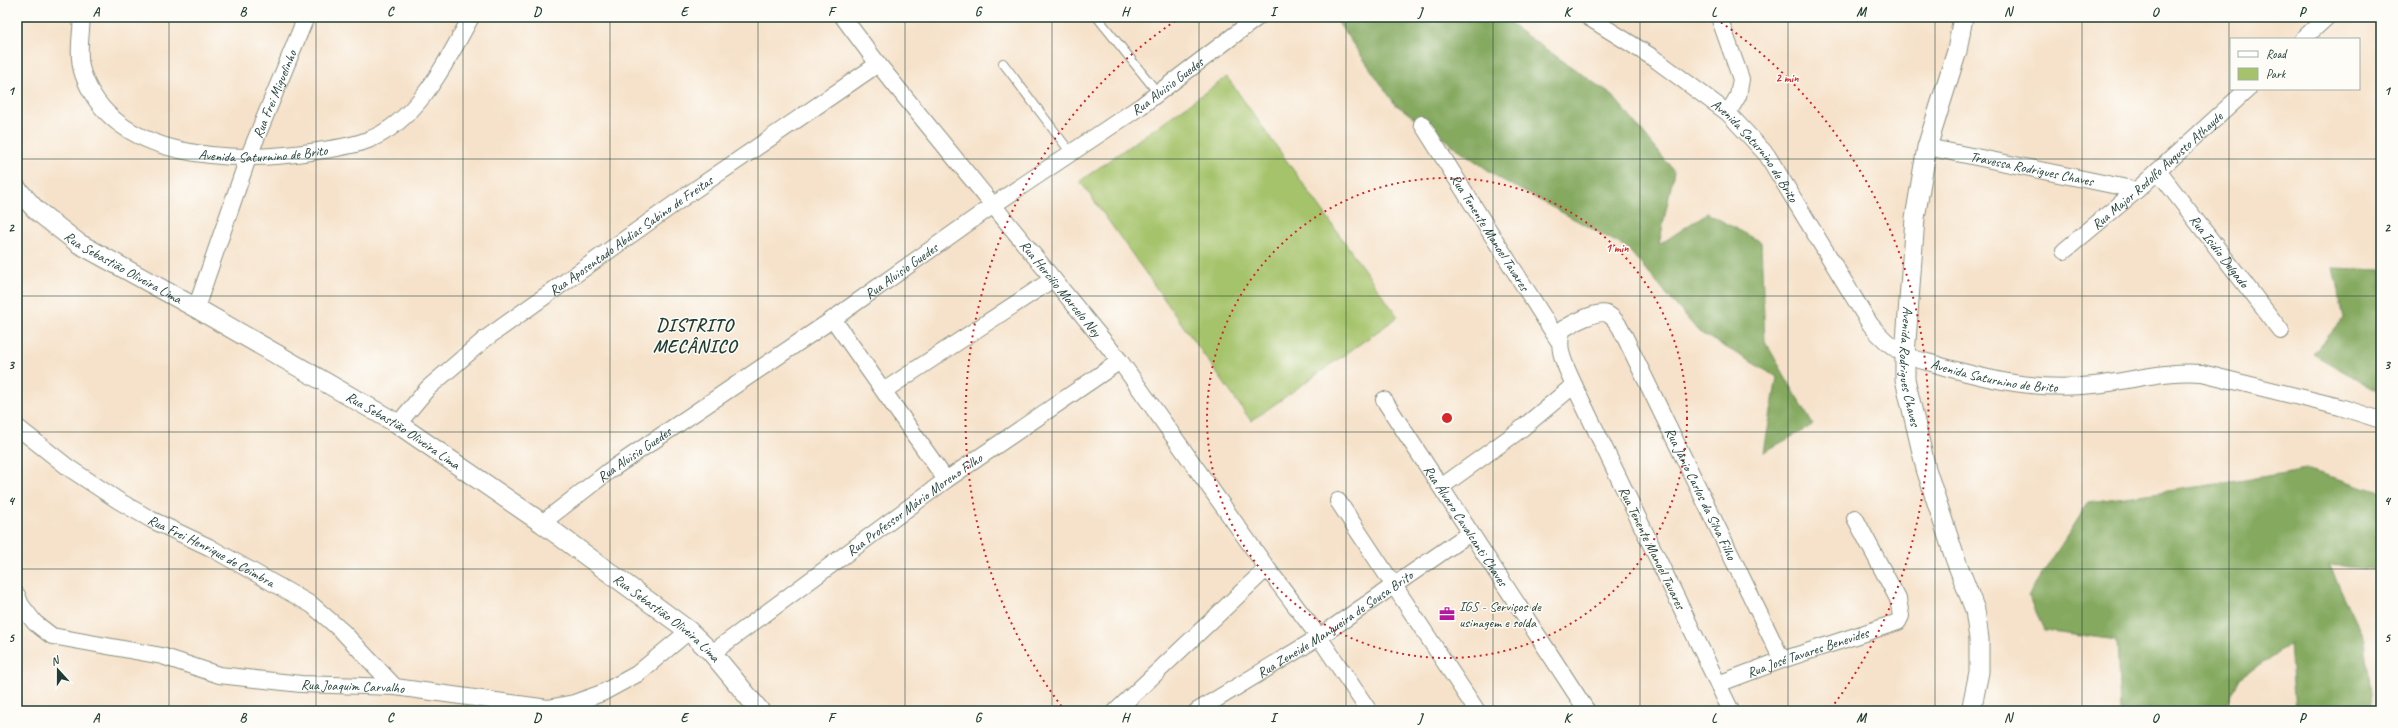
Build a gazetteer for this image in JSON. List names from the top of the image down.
{
  "streets": {
    "street": [
      "Rua Aluisio Guedes",
      "Rua Frei Miguelinho",
      "Avenida Saturnino de Brito",
      "Travessa Rodrigues Chaves",
      "Rua Major Rodolfo Augusto Athayde",
      "Rua Tenente Manoel Tavares",
      "Rua Aposentado Abdias Sabino de Freitas",
      "Rua Isidio Delgado",
      "Rua Sebastião Oliveira Lima",
      "Rua Hercilio Marcelo Ney",
      "Avenida Rodrigues Chaves",
      "Rua Jânio Carlos da Silva Filho",
      "Rua Professor Mário Moreno Filho",
      "Rua Álvaro Cavalcanti Chaves",
      "Rua Frei Henrique de Coimbra",
      "Rua Zeneide Mangueira de Sousa Brito",
      "Rua José Tavares Benevides",
      "Rua Joaquim Carvalho"
    ]
  },
  "crossings": [
    ["Rua Aluisio Guedes", "Rua Sebastião Oliveira Lima"],
    ["Rua Aluisio Guedes", "Rua Hercilio Marcelo Ney"],
    ["Rua Frei Miguelinho", "Avenida Saturnino de Brito"],
    ["Rua Frei Miguelinho", "Rua Sebastião Oliveira Lima"],
    ["Avenida Saturnino de Brito", "Avenida Rodrigues Chaves"],
    ["Travessa Rodrigues Chaves", "Rua Major Rodolfo Augusto Athayde"],
    ["Travessa Rodrigues Chaves", "Avenida Rodrigues Chaves"],
    ["Rua Major Rodolfo Augusto Athayde", "Rua Isidio Delgado"],
    ["Rua Tenente Manoel Tavares", "Rua Jânio Carlos da Silva Filho"],
    ["Rua Tenente Manoel Tavares", "Rua José Tavares Benevides"],
    ["Rua Aposentado Abdias Sabino de Freitas", "Rua Sebastião Oliveira Lima"],
    ["Rua Aposentado Abdias Sabino de Freitas", "Rua Hercilio Marcelo Ney"],
    ["Rua Sebastião Oliveira Lima", "Rua Professor Mário Moreno Filho"],
    ["Rua Sebastião Oliveira Lima", "Rua Joaquim Carvalho"],
    ["Rua Hercilio Marcelo Ney", "Rua Professor Mário Moreno Filho"],
    ["Rua Hercilio Marcelo Ney", "Rua Zeneide Mangueira de Sousa Brito"],
    ["Rua Jânio Carlos da Silva Filho", "Rua José Tavares Benevides"],
    ["Rua Álvaro Cavalcanti Chaves", "Rua Zeneide Mangueira de Sousa Brito"],
    ["Rua Frei Henrique de Coimbra", "Rua Joaquim Carvalho"]
  ],
  "districts": ["DISTRITO MECÂNICO"],
  "places": {
    "office": ["IGS - Serviços de usinagem e solda"]
  },
  "legend": ["Road", "Park"],
  "north": "top",
  "grid": {
    "columns": [
      "A",
      "B",
      "C",
      "D",
      "E",
      "F",
      "G",
      "H",
      "I",
      "J",
      "K",
      "L",
      "M",
      "N",
      "O",
      "P"
    ],
    "rows": [
      "1",
      "2",
      "3",
      "4",
      "5"
    ]
  },
  "rings": ["2 min", "1 min"]
}
